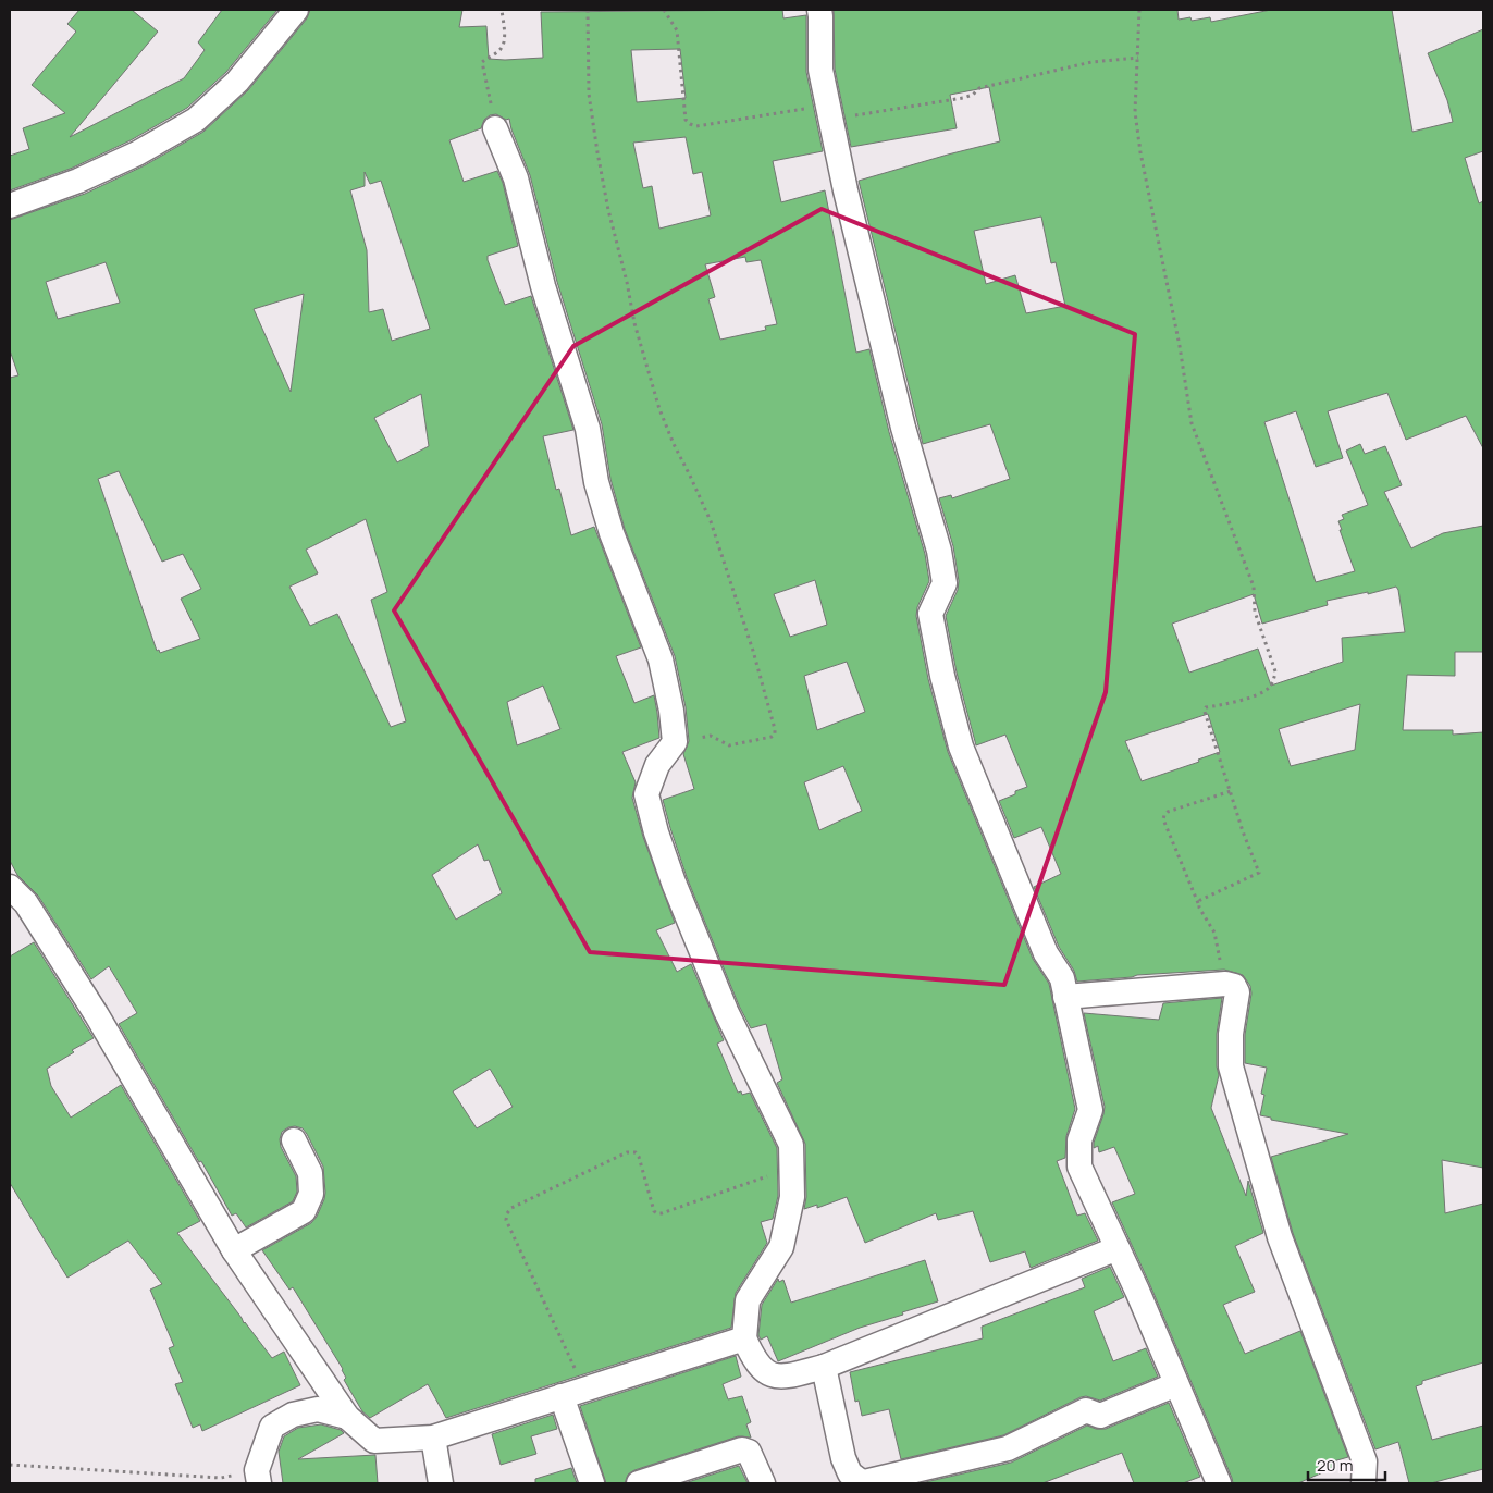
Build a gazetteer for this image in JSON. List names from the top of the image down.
{
  "scale_bar": "20 m"
}
